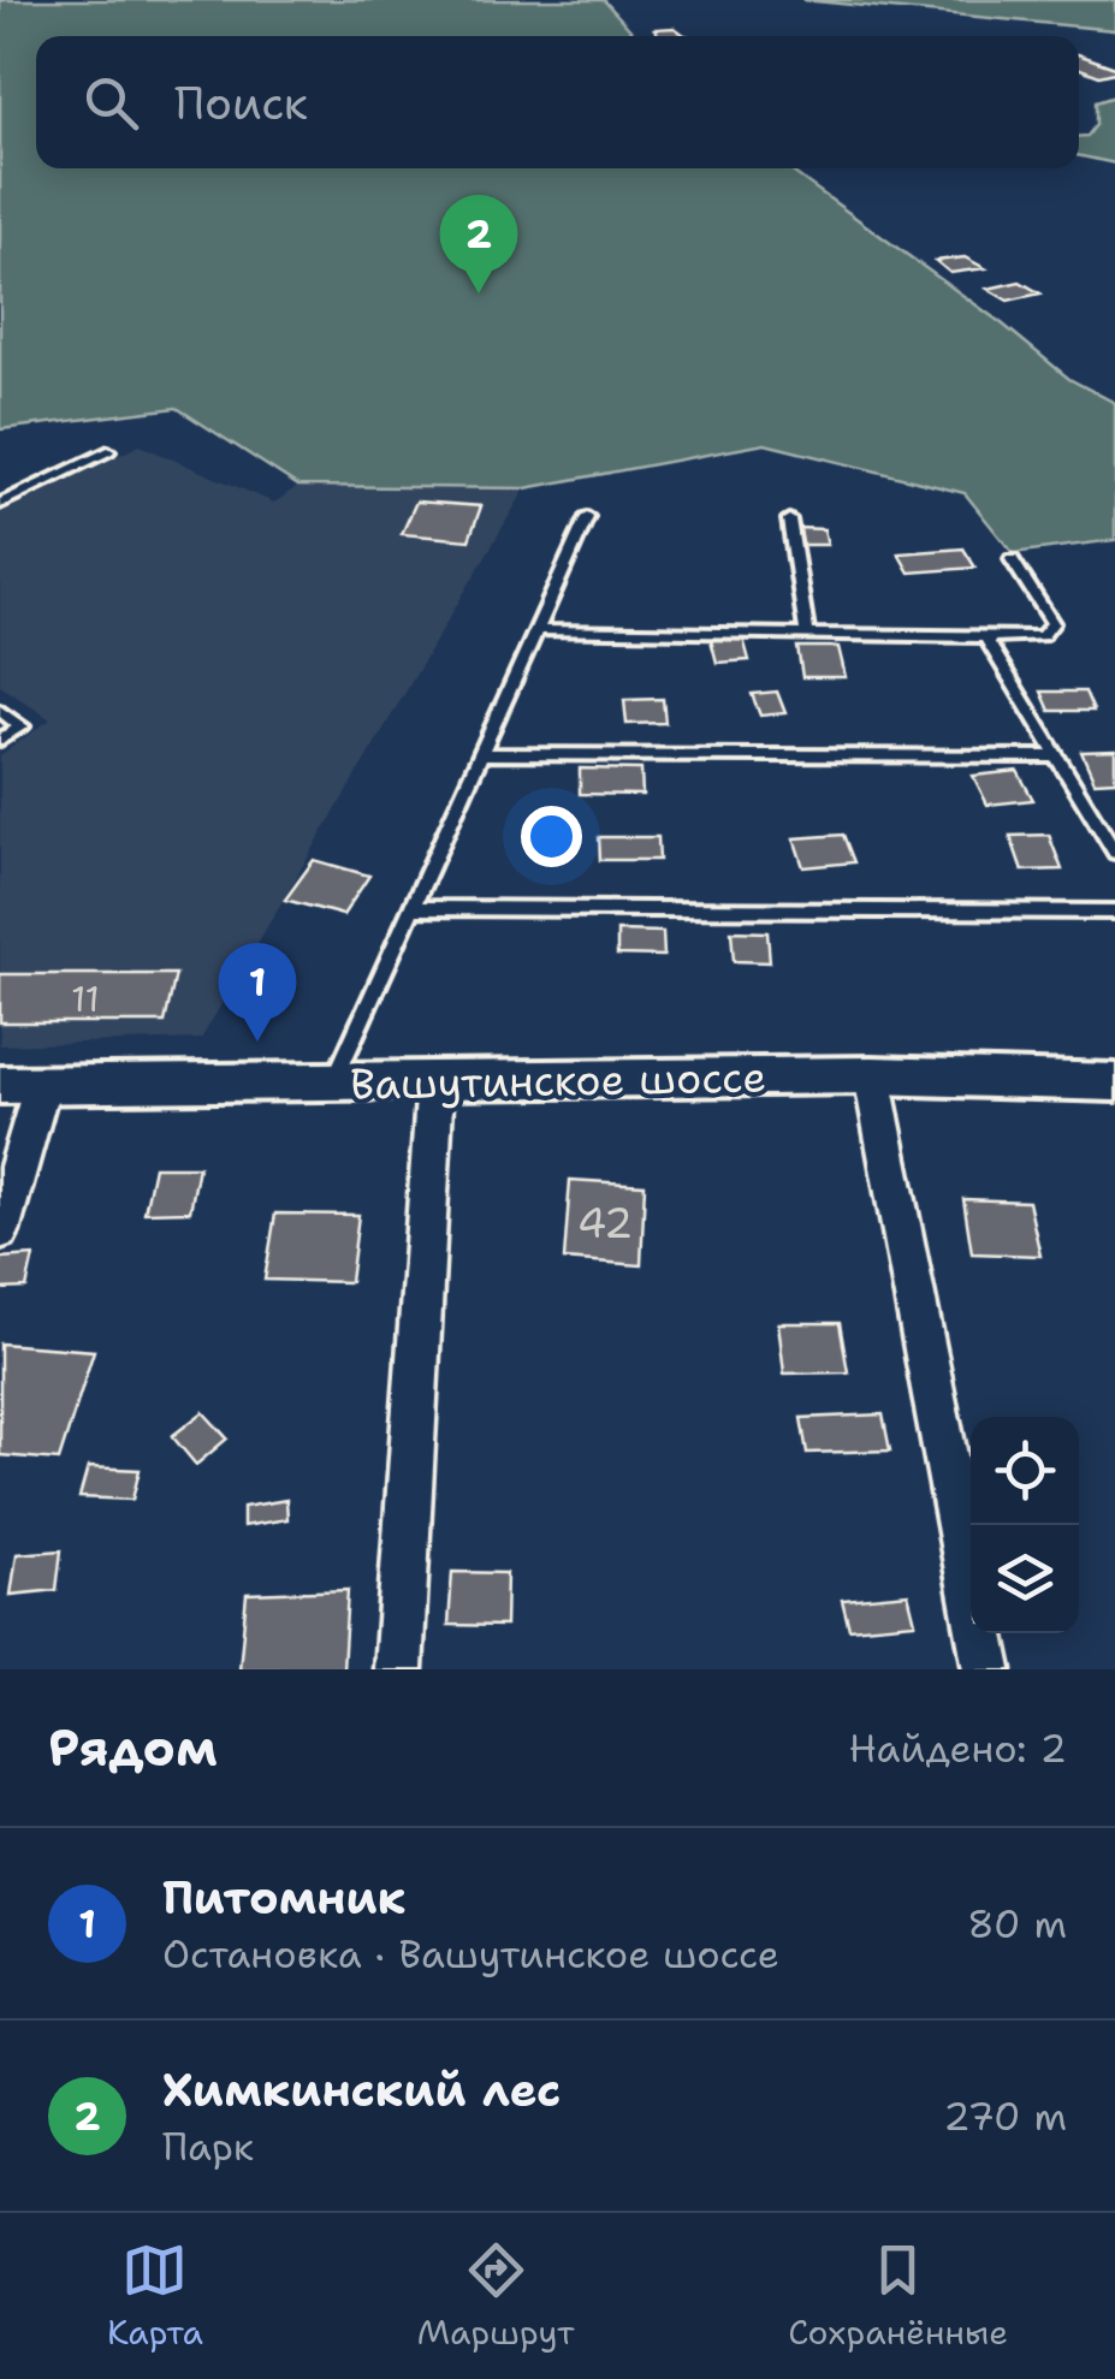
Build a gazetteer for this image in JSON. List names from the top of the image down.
{
  "streets": {
    "street": ["Вашутинское шоссе"]
  },
  "house_numbers": ["11", "42"],
  "page": {
    "search": "Поиск",
    "pins": ["2", "1"],
    "heading": ["Рядом", "Найдено: 2"],
    "list": [
      {
        "mark": "1",
        "name": "Питомник",
        "note": "Остановка · Вашутинское шоссе",
        "value": "80 m"
      },
      {
        "mark": "2",
        "name": "Химкинский лес",
        "note": "Парк",
        "value": "270 m"
      }
    ],
    "nav": ["Карта", "Маршрут", "Сохранённые"]
  }
}
